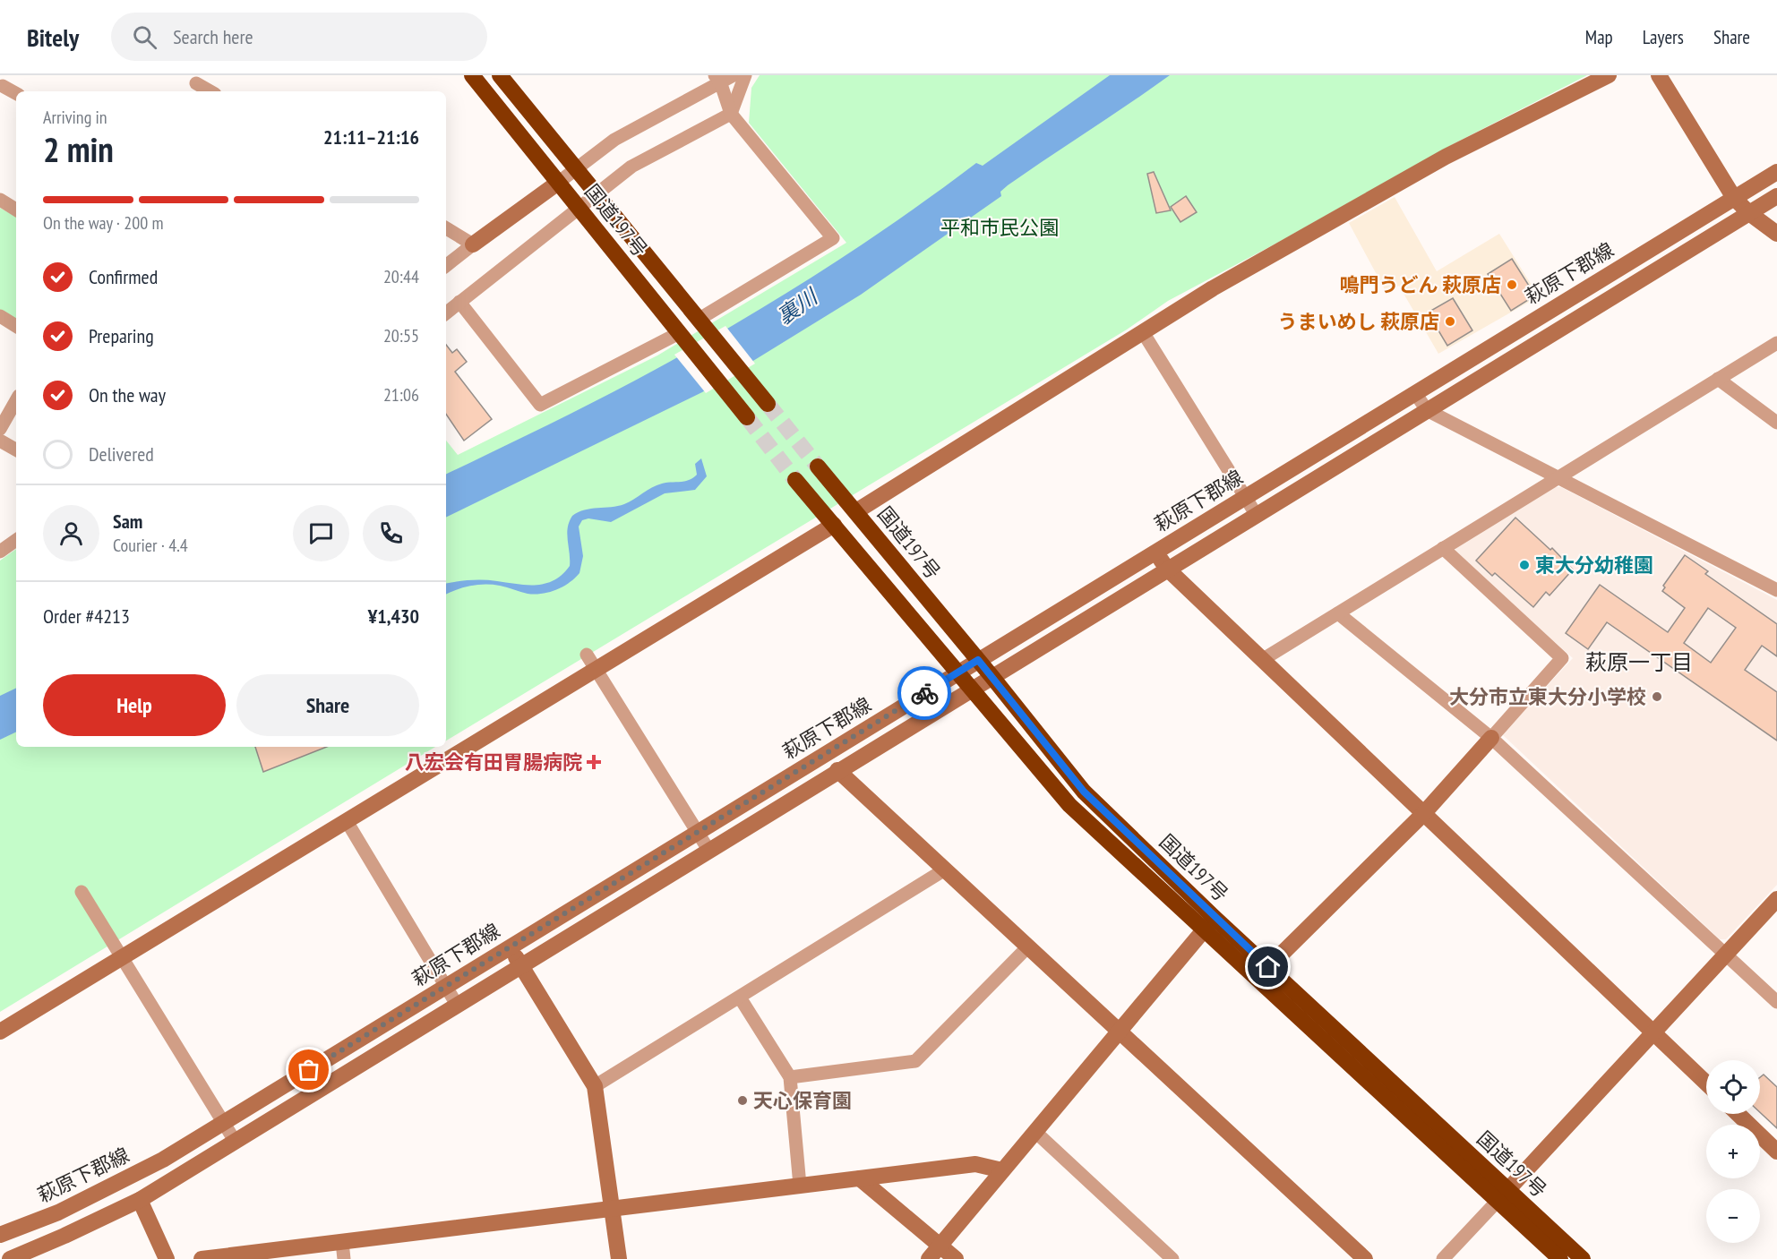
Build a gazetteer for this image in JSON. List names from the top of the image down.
{
  "streets": {
    "highway": ["国道197号"],
    "street": ["萩原下郡線"]
  },
  "crossings": [
    ["国道197号", "萩原下郡線"]
  ],
  "districts": ["萩原一丁目"],
  "water": ["裏川"],
  "parks": ["平和市民公園"],
  "places": {
    "other": [
      "鳴門うどん 萩原店",
      "うまいめし 萩原店",
      "東大分幼稚園",
      "大分市立東大分小学校",
      "天心保育園"
    ],
    "health": ["八宏会有田胃腸病院"]
  },
  "page": {
    "header": "Bitely",
    "search": "Search here",
    "nav": ["Map", "Layers", "Share"],
    "heading": ["2 min", "Arriving in", "21:11–21:16"],
    "panel": [
      "Sam",
      "Courier · 4.4",
      "Order #4213",
      "¥1,430"
    ],
    "bar": "On the way · 200 m",
    "list": [
      ["Confirmed", "20:44"],
      ["Preparing", "20:55"],
      ["On the way", "21:06"],
      "Delivered"
    ],
    "buttons": ["Help", "Share"],
    "map_buttons": ["+", "−"]
  }
}
